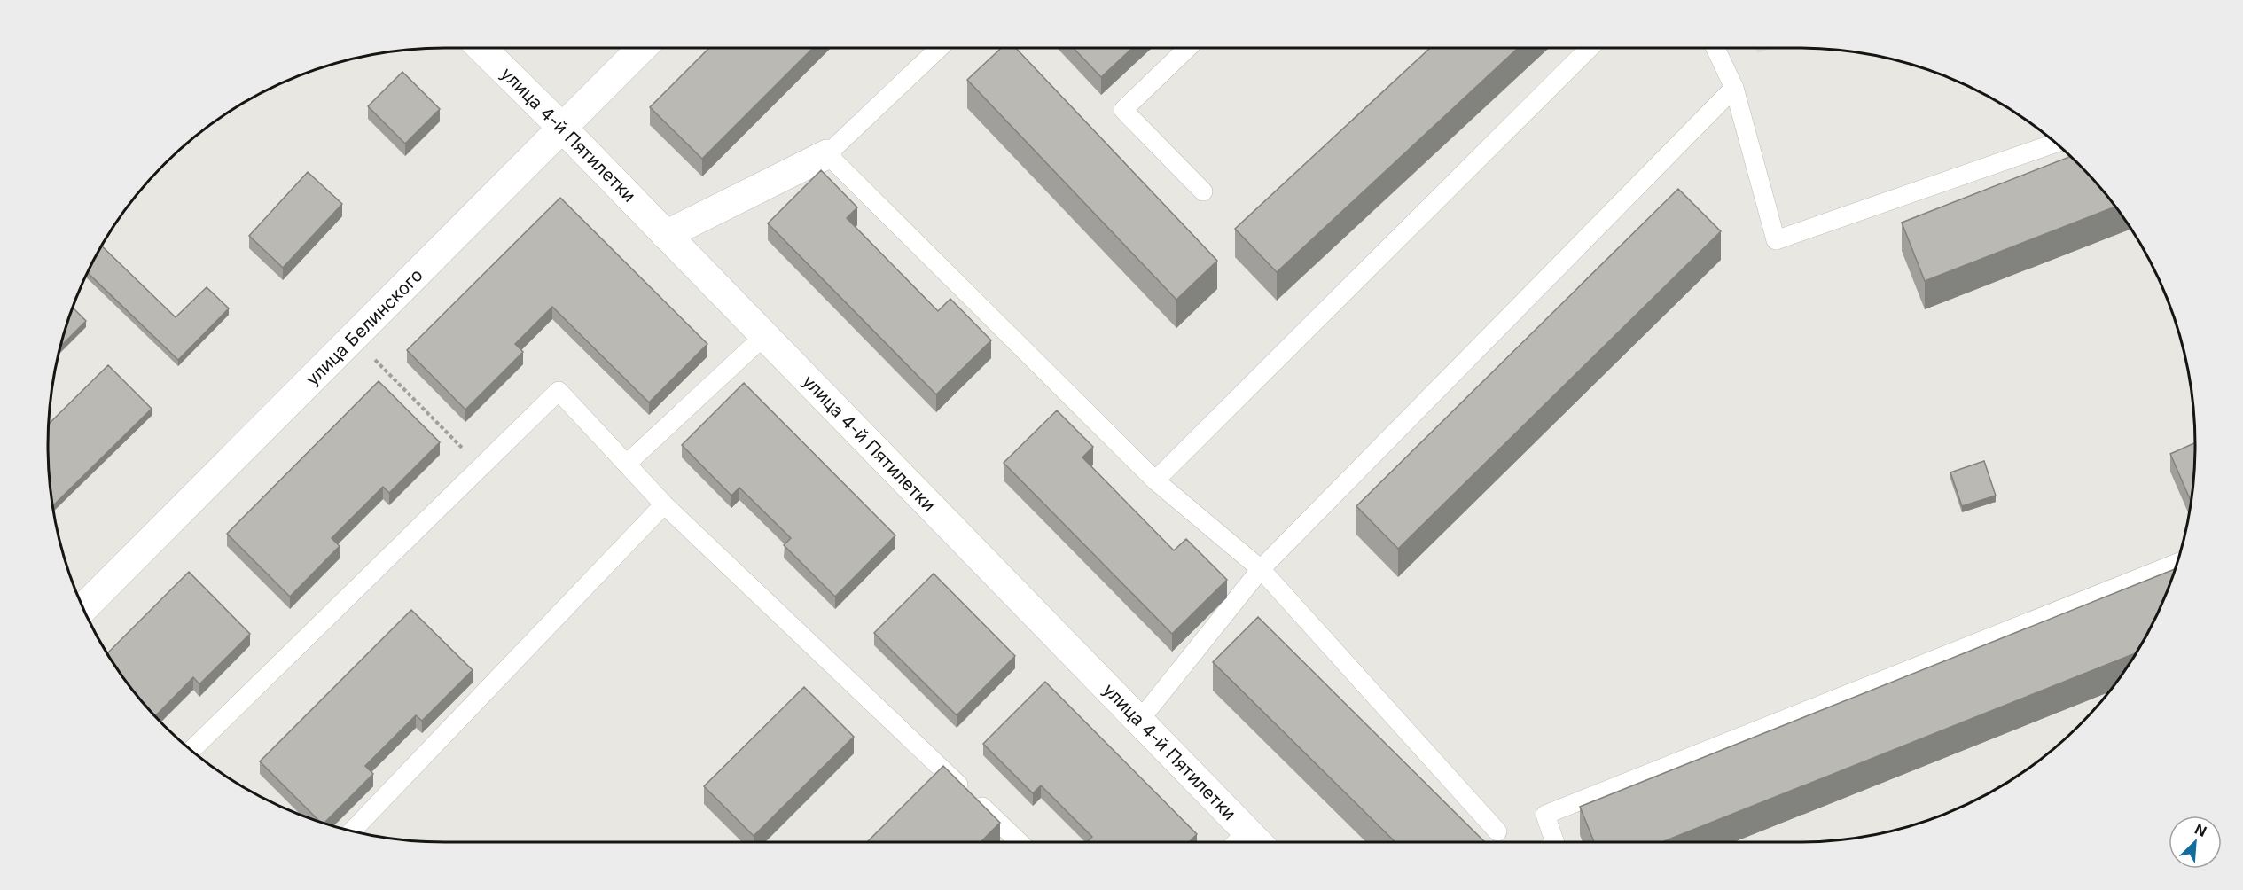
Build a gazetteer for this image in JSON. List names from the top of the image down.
{
  "streets": {
    "street": ["улица 4-й Пятилетки", "улица Белинского"]
  },
  "crossings": [
    ["улица 4-й Пятилетки", "улица Белинского"]
  ],
  "north": "top right"
}
